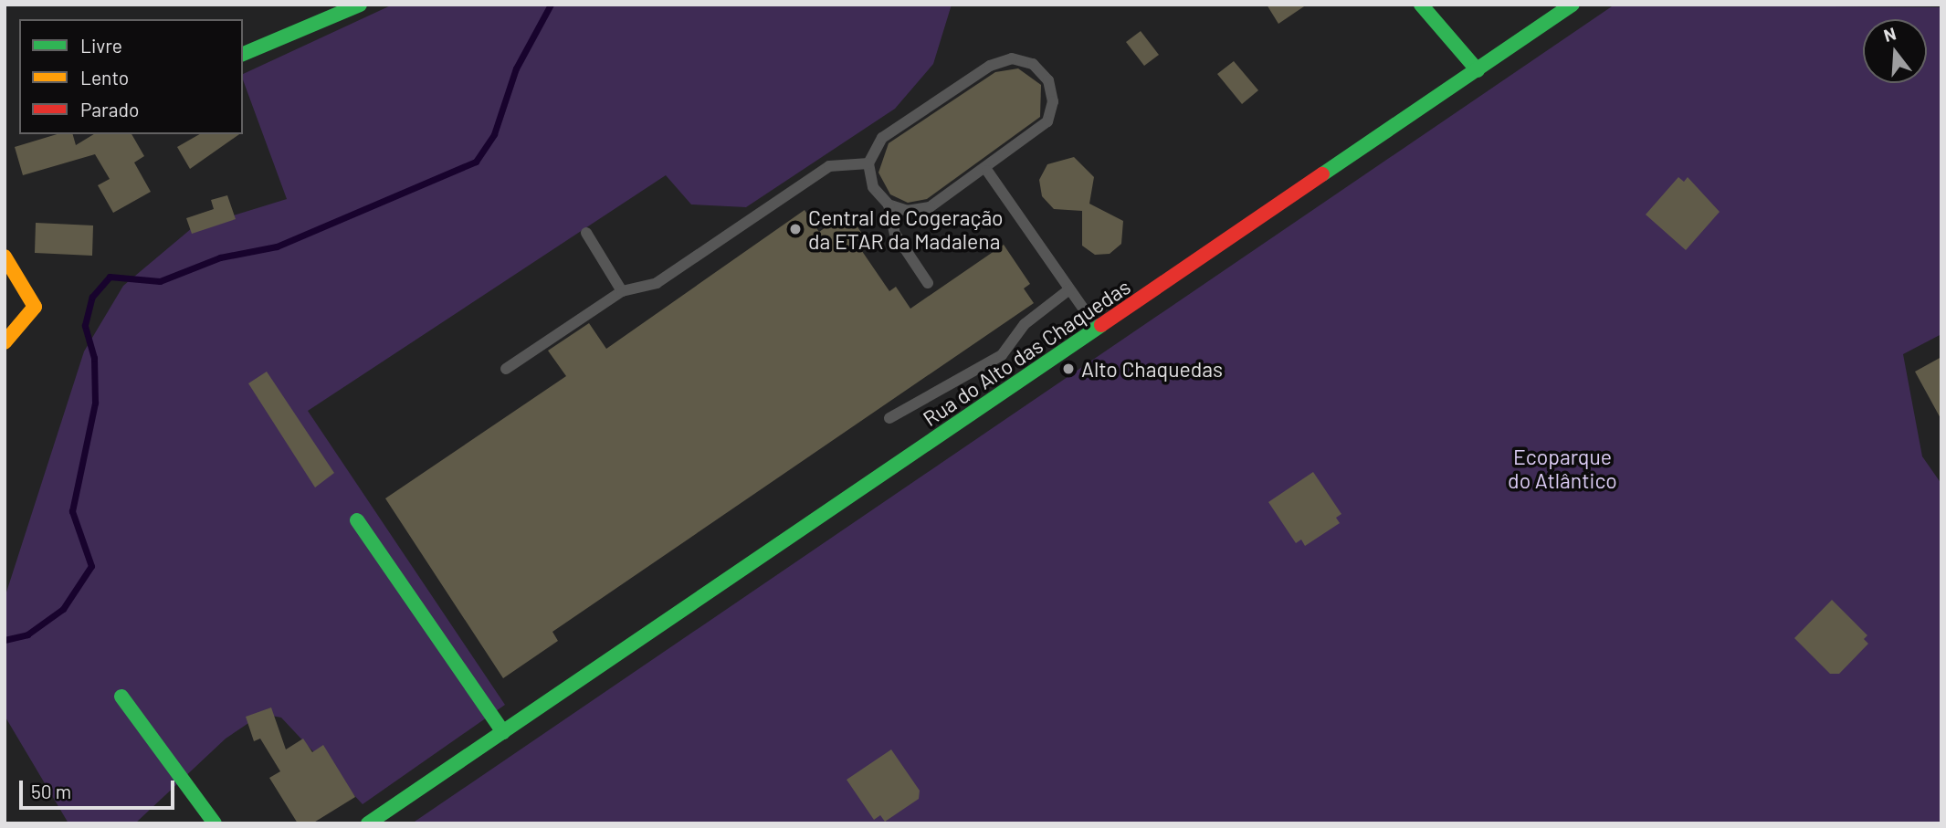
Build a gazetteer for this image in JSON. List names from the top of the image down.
{
  "streets": {
    "street": ["Rua do Alto das Chaquedas"]
  },
  "parks": ["Ecoparque do Atlântico"],
  "places": ["Central de Cogeração da ETAR da Madalena", "Alto Chaquedas"],
  "legend": ["Livre", "Lento", "Parado"],
  "scale_bar": "50 m",
  "north": "top"
}
